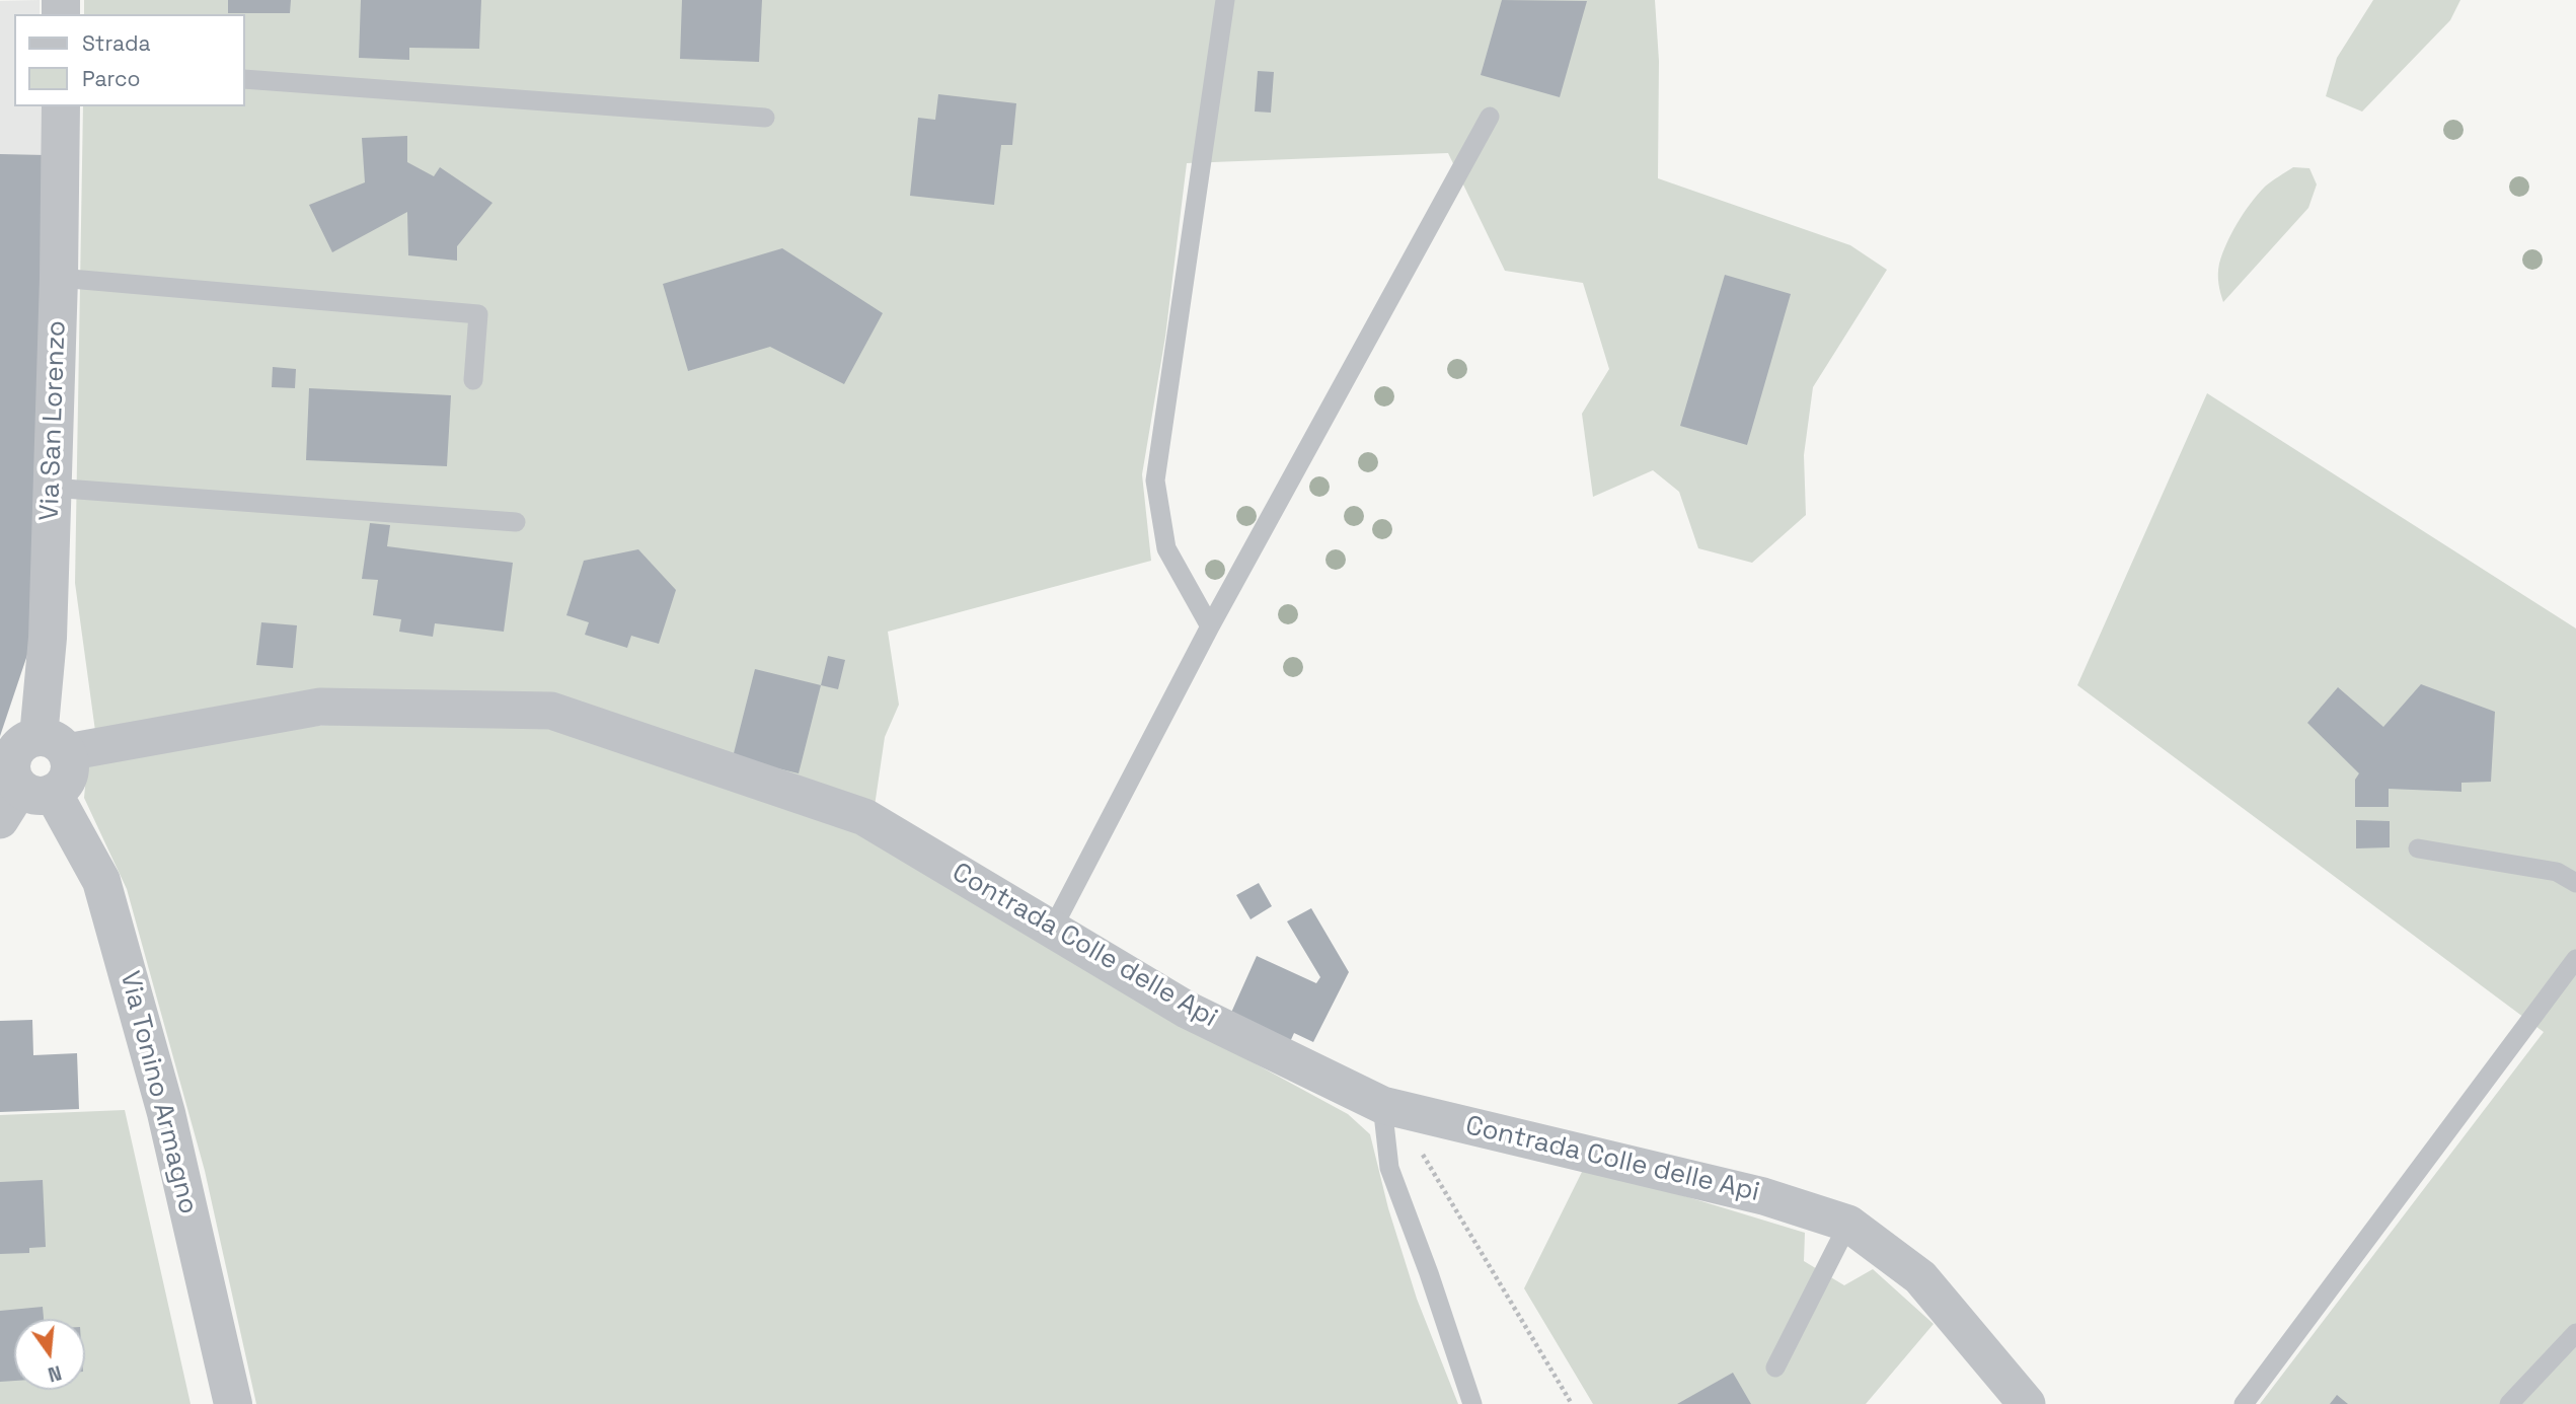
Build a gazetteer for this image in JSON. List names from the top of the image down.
{
  "streets": {
    "street": ["Via San Lorenzo", "Contrada Colle delle Api", "Via Tonino Armagno"]
  },
  "crossings": [
    ["Via San Lorenzo", "Contrada Colle delle Api"],
    ["Via San Lorenzo", "Via Tonino Armagno"],
    ["Contrada Colle delle Api", "Via Tonino Armagno"]
  ],
  "legend": ["Strada", "Parco"],
  "north": "bottom"
}
